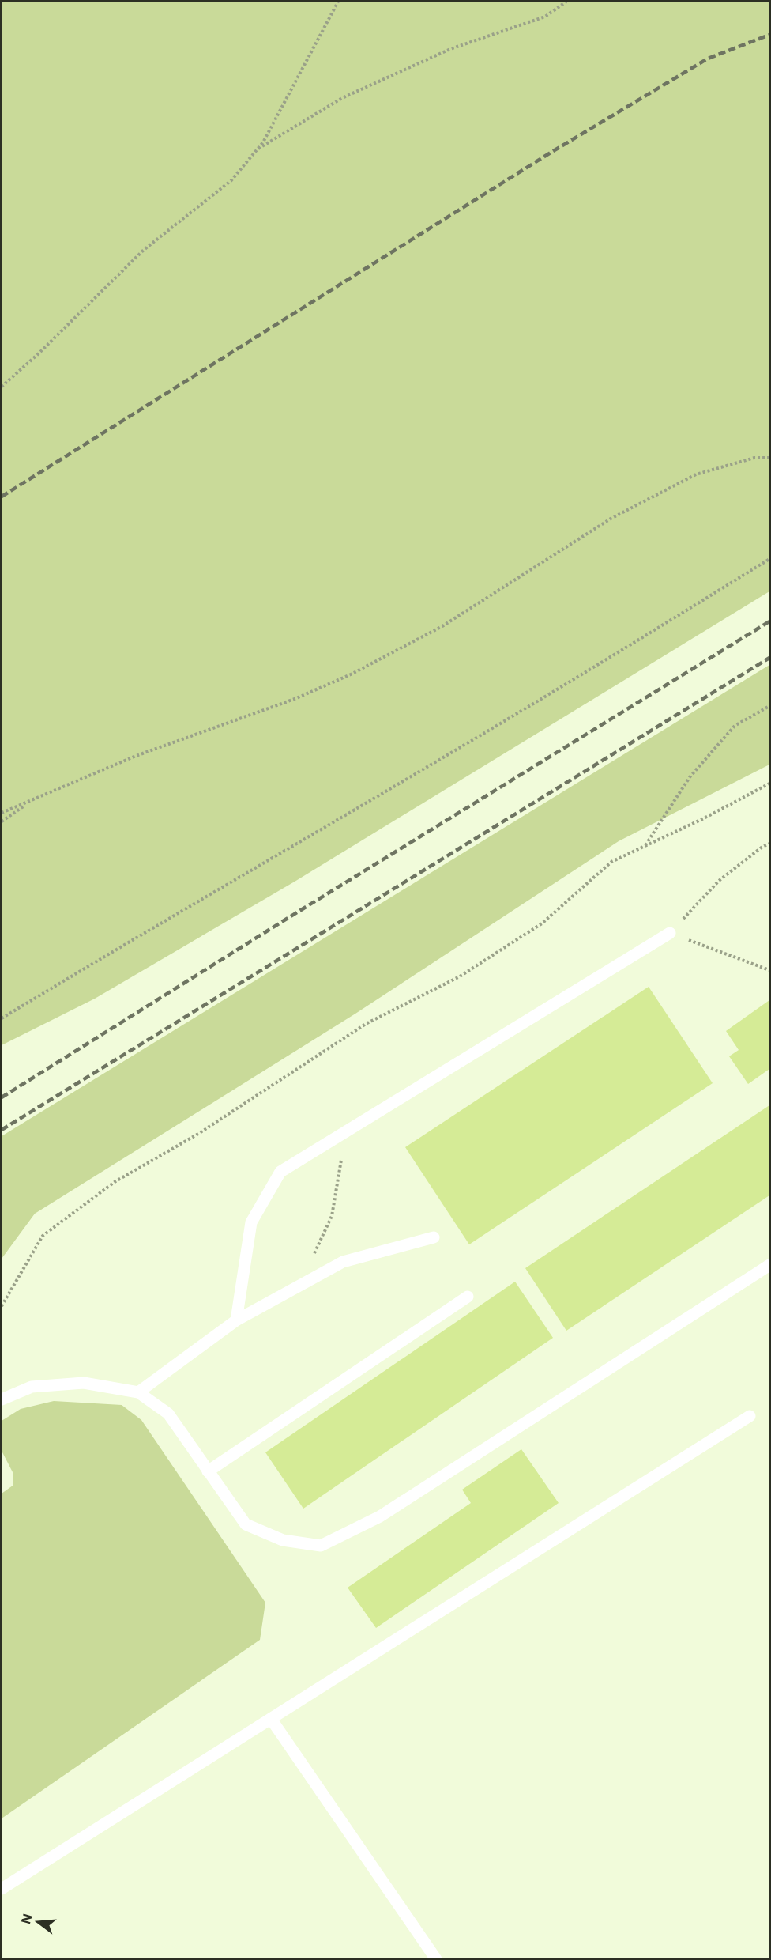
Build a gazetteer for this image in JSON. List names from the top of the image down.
{
  "north": "left"
}
